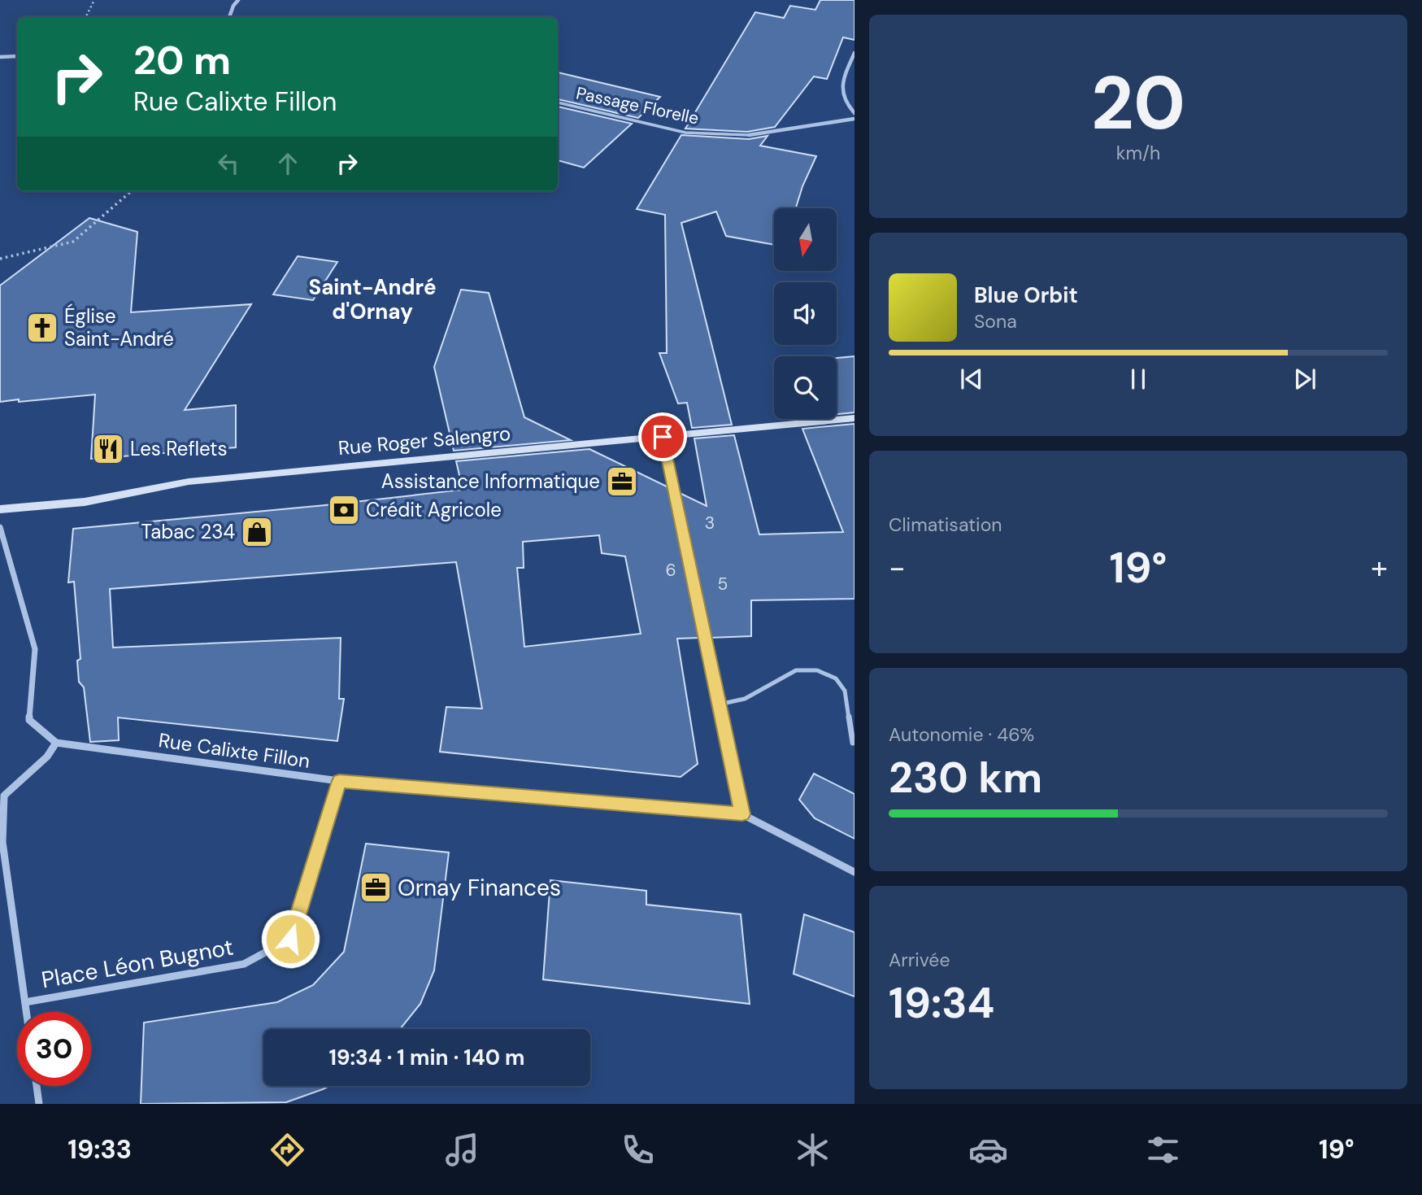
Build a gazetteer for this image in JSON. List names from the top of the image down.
{
  "streets": {
    "main road": ["Rue Roger Salengro"],
    "street": ["Rue Calixte Fillon", "Place Léon Bugnot"],
    "lane": ["Passage Florelle"]
  },
  "crossings": [
    ["Rue Calixte Fillon", "Place Léon Bugnot"]
  ],
  "districts": ["Saint-André d'Ornay"],
  "places": {
    "church": ["Église Saint-André"],
    "restaurant": ["Les Reflets"],
    "office": ["Assistance Informatique", "Ornay Finances"],
    "bank": ["Crédit Agricole"],
    "shop": ["Tabac 234"]
  },
  "house_numbers": ["3", "6", "5"],
  "north": "bottom",
  "page": {
    "tile": [
      ["20", "km/h"],
      "Climatisation",
      ["Autonomie · 46%", "230 km"],
      ["Arrivée", "19:34"]
    ],
    "turn": ["20 m", "Rue Calixte Fillon"],
    "song": ["Blue Orbit", "Sona"],
    "heat": ["−", "19°", "+"],
    "limit": "30",
    "trip": "19:34 · 1 min · 140 m",
    "tabs": ["19:33", "19°"]
  }
}
